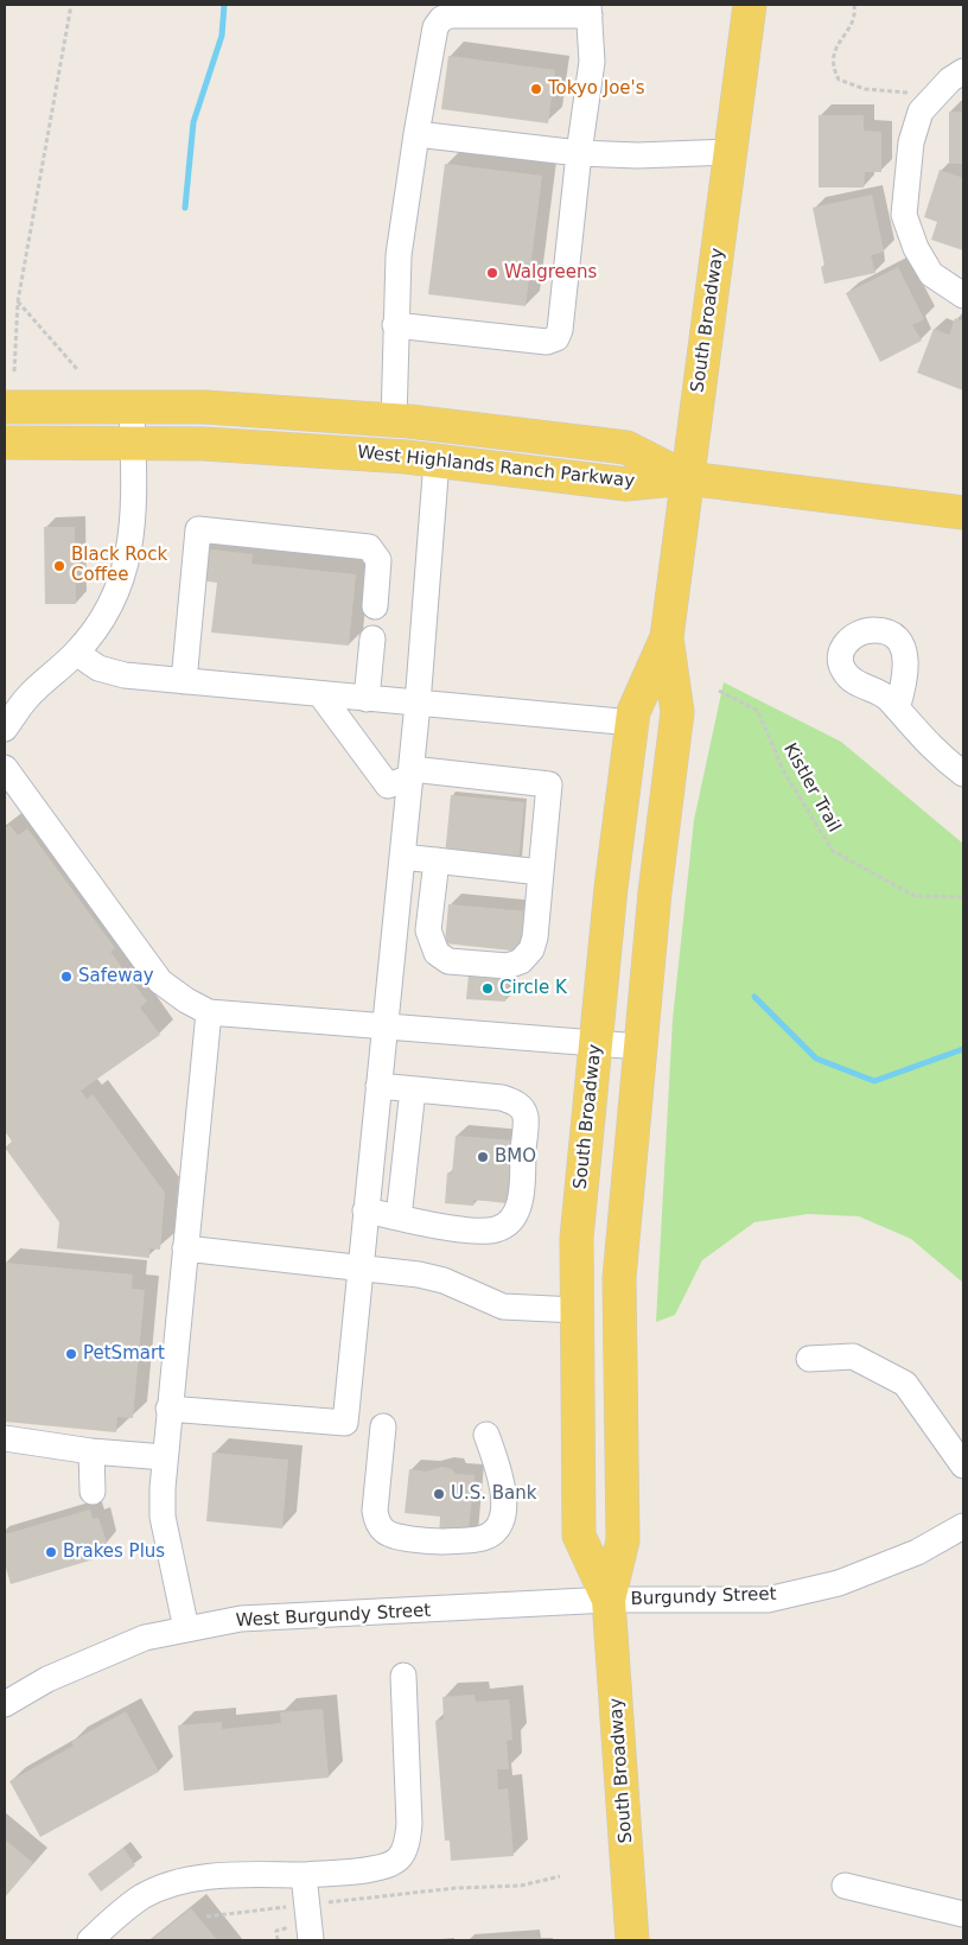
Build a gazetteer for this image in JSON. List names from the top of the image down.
{
  "streets": {
    "main road": ["South Broadway", "West Highlands Ranch Parkway"],
    "street": ["Burgundy Street", "West Burgundy Street"],
    "path": ["Kistler Trail"]
  },
  "crossings": [
    ["South Broadway", "West Highlands Ranch Parkway"],
    ["South Broadway", "Burgundy Street"],
    ["South Broadway", "West Burgundy Street"],
    ["Burgundy Street", "West Burgundy Street"]
  ],
  "places": [
    "Tokyo Joe's",
    "Walgreens",
    "Black Rock Coffee",
    "Safeway",
    "Circle K",
    "BMO",
    "PetSmart",
    "U.S. Bank",
    "Brakes Plus"
  ]
}
